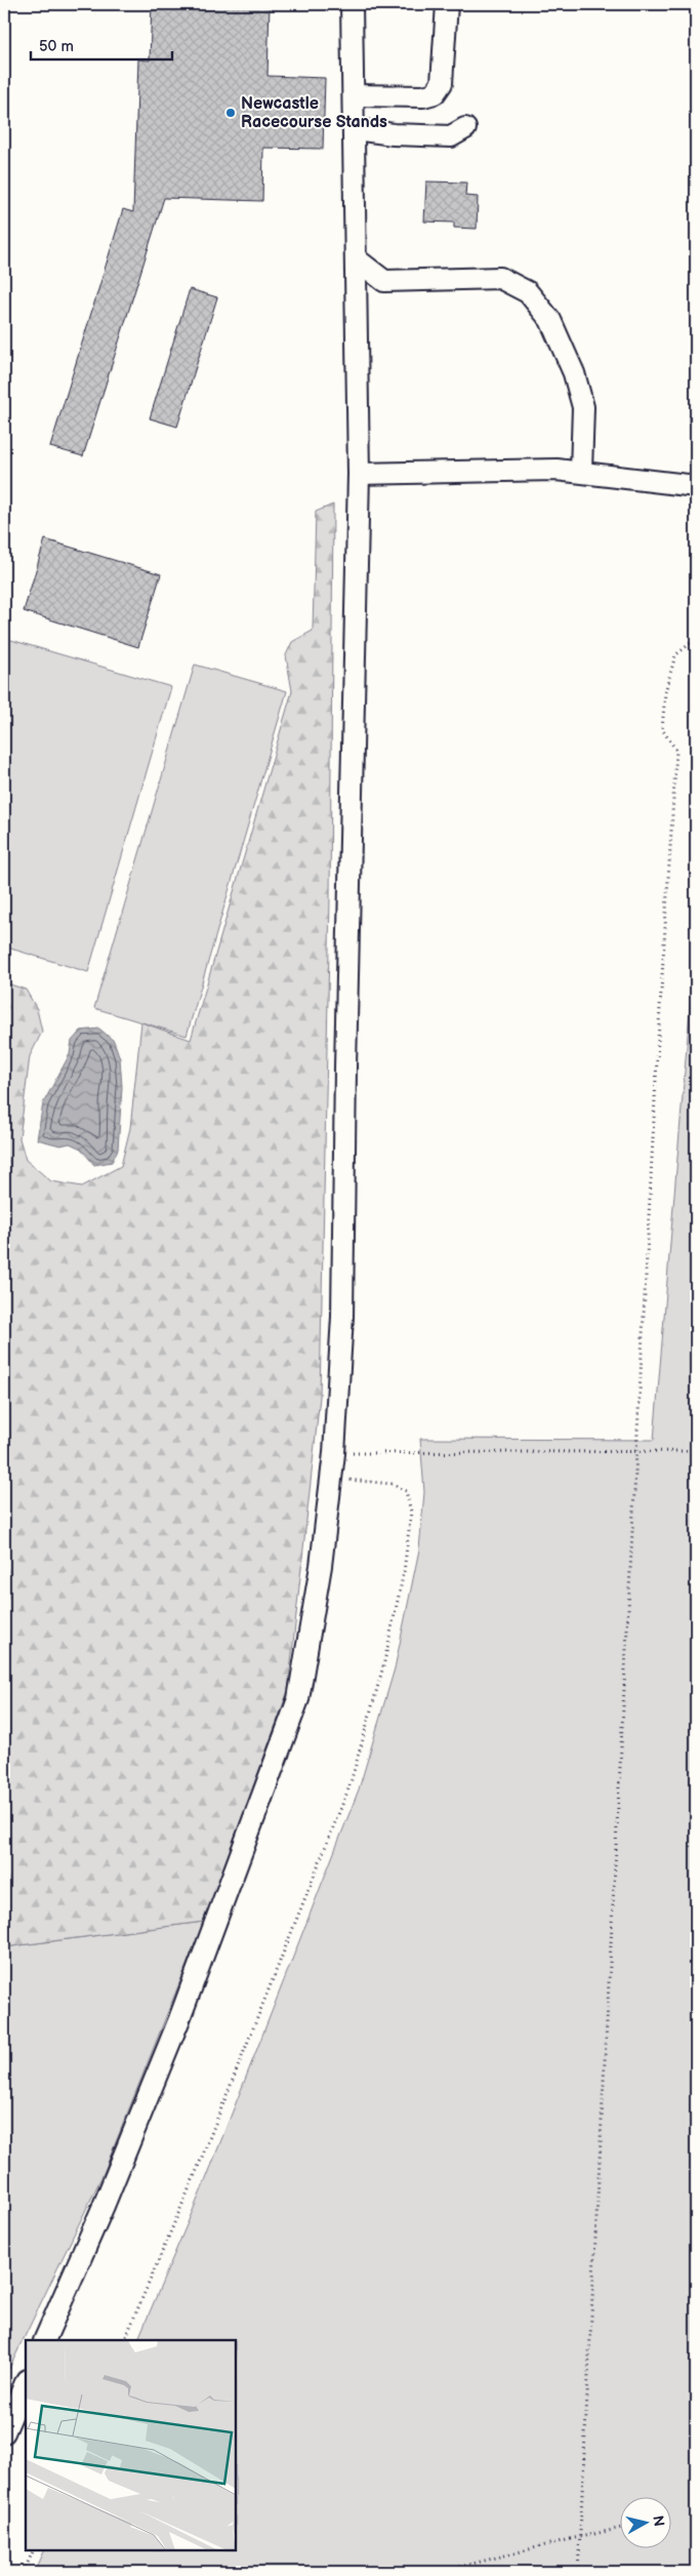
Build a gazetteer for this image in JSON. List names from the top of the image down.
{
  "places": ["Newcastle Racecourse Stands"],
  "scale_bar": "50 m",
  "north": "right"
}
